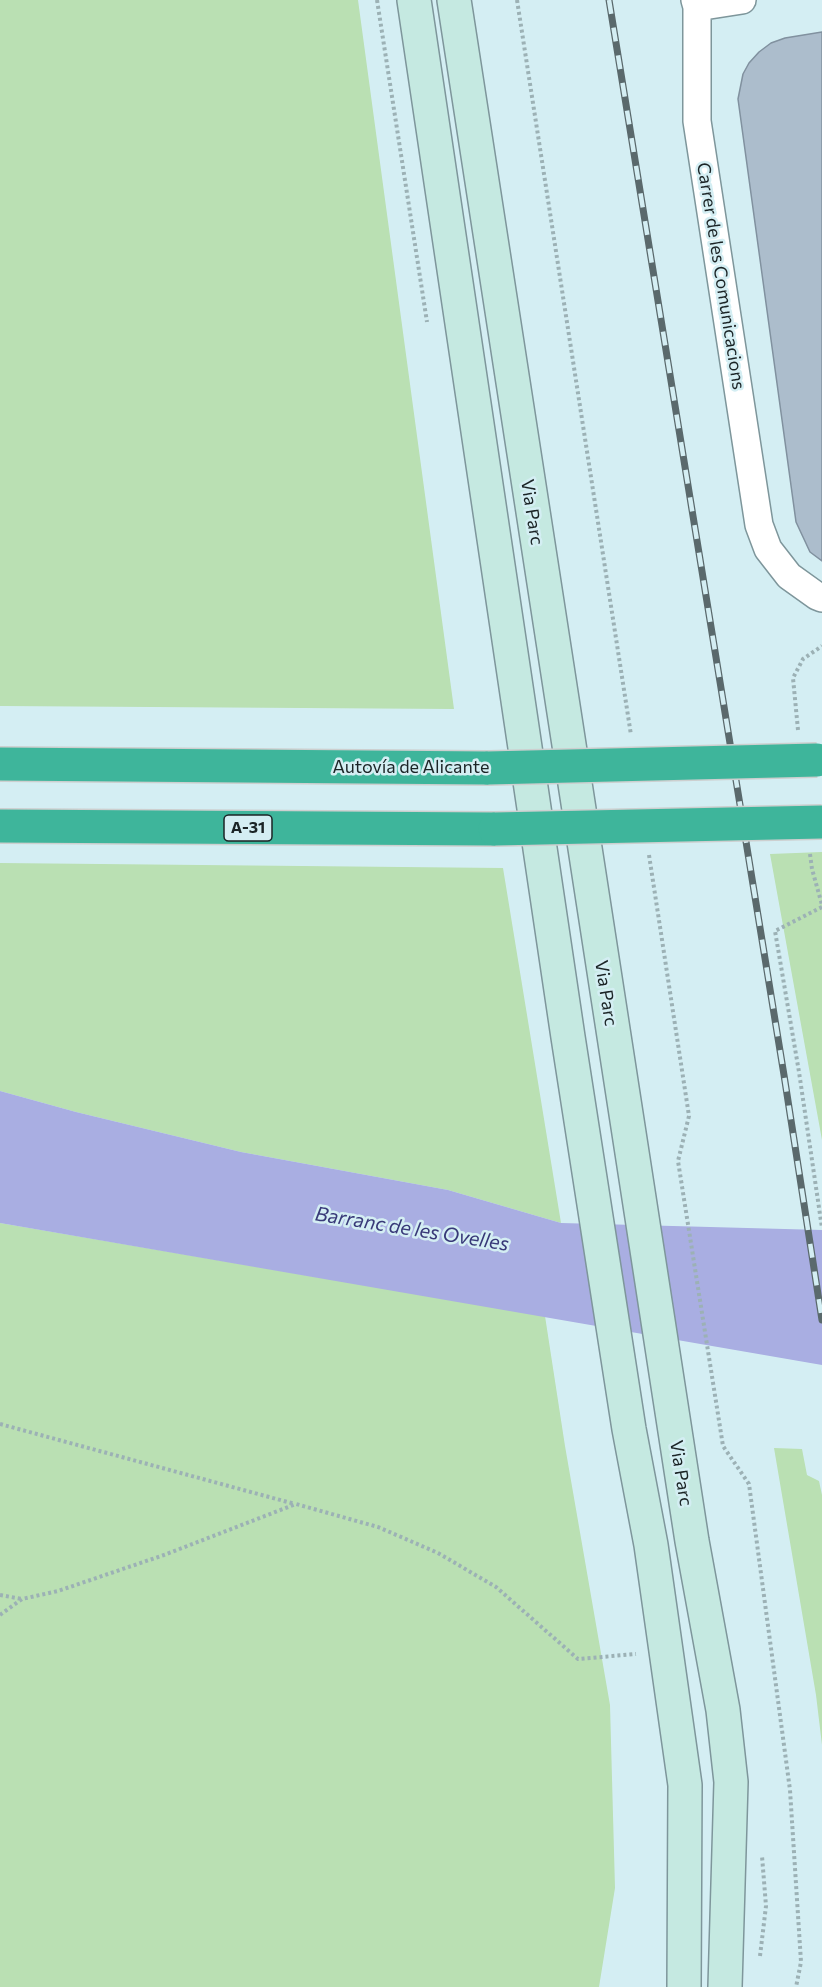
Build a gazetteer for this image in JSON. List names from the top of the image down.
{
  "streets": {
    "highway": ["Autovía de Alicante", "A-31"],
    "main road": ["Via Parc"],
    "street": ["Carrer de les Comunicacions"]
  },
  "water": ["Barranc de les Ovelles"]
}
